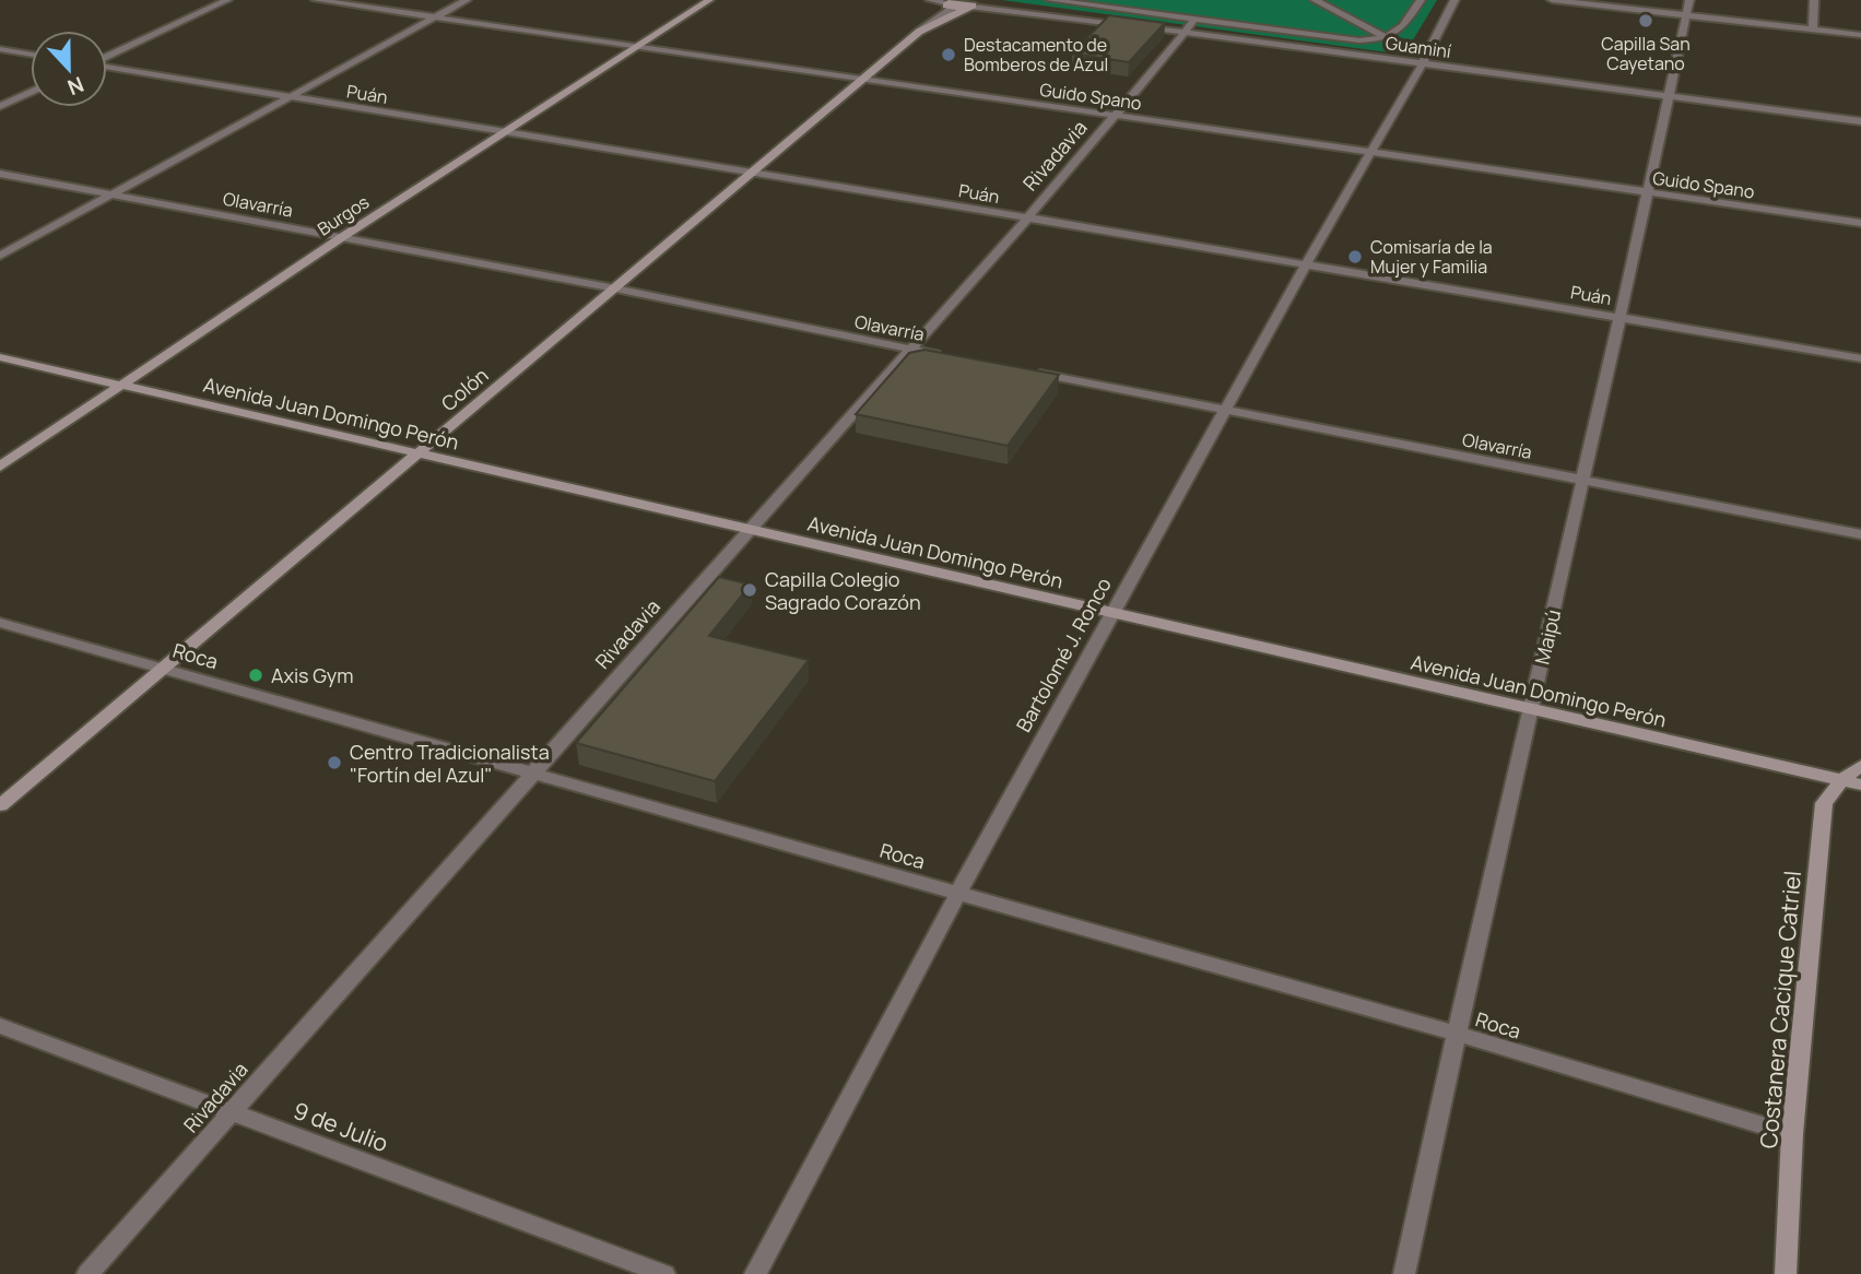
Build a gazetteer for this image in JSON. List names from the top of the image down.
{
  "streets": {
    "main road": [
      "Burgos",
      "Colón",
      "Avenida Juan Domingo Perón",
      "Costanera Cacique Catriel"
    ],
    "street": [
      "Guaminí",
      "Puán",
      "Guido Spano",
      "Rivadavia",
      "Olavarría",
      "Maipú",
      "Bartolomé J. Ronco",
      "Roca",
      "9 de Julio"
    ]
  },
  "crossings": [
    ["Guaminí", "Rivadavia"],
    ["Guaminí", "Colón"],
    ["Guaminí", "Maipú"],
    ["Guaminí", "Bartolomé J. Ronco"],
    ["Puán", "Rivadavia"],
    ["Puán", "Burgos"],
    ["Puán", "Colón"],
    ["Puán", "Maipú"],
    ["Puán", "Bartolomé J. Ronco"],
    ["Guido Spano", "Rivadavia"],
    ["Guido Spano", "Burgos"],
    ["Guido Spano", "Colón"],
    ["Guido Spano", "Maipú"],
    ["Guido Spano", "Bartolomé J. Ronco"],
    ["Rivadavia", "Olavarría"],
    ["Rivadavia", "Avenida Juan Domingo Perón"],
    ["Rivadavia", "Roca"],
    ["Rivadavia", "9 de Julio"],
    ["Olavarría", "Burgos"],
    ["Olavarría", "Colón"],
    ["Olavarría", "Maipú"],
    ["Olavarría", "Bartolomé J. Ronco"],
    ["Burgos", "Avenida Juan Domingo Perón"],
    ["Colón", "Avenida Juan Domingo Perón"],
    ["Colón", "Roca"],
    ["Avenida Juan Domingo Perón", "Maipú"],
    ["Avenida Juan Domingo Perón", "Bartolomé J. Ronco"],
    ["Avenida Juan Domingo Perón", "Costanera Cacique Catriel"],
    ["Maipú", "Roca"],
    ["Bartolomé J. Ronco", "Roca"],
    ["Roca", "Costanera Cacique Catriel"]
  ],
  "places": [
    "Capilla San Cayetano",
    "Destacamento de Bomberos de Azul",
    "Comisaría de la Mujer y Familia",
    "Capilla Colegio Sagrado Corazón",
    "Axis Gym",
    "Centro Tradicionalista \"Fortín del Azul\""
  ],
  "north": "bottom"
}
